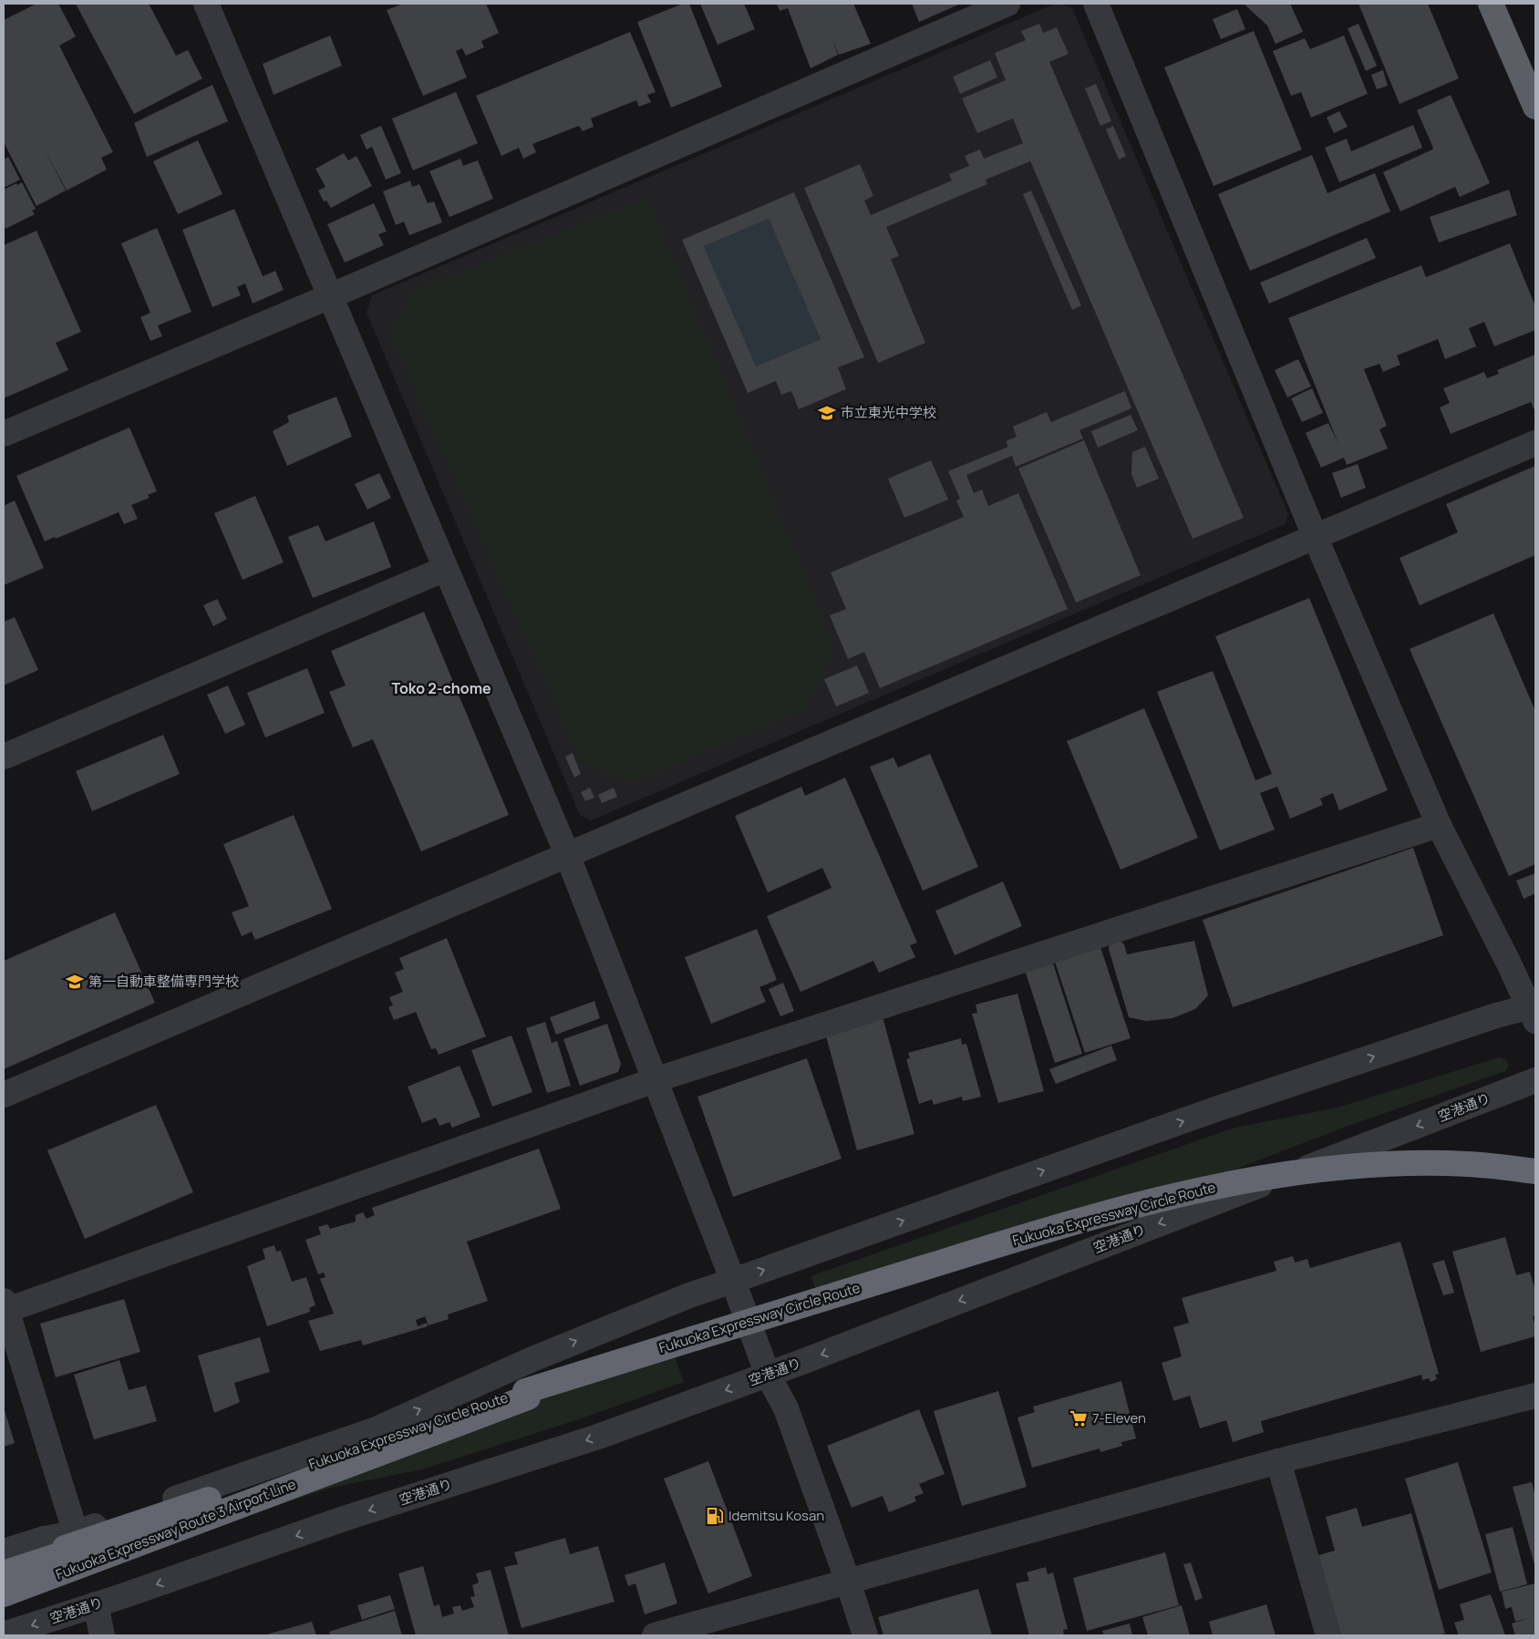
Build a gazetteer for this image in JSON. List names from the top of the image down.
{
  "streets": {
    "highway": ["Fukuoka Expressway Circle Route", "Fukuoka Expressway Route 3 Airport Line"],
    "street": ["空港通り"]
  },
  "crossings": [
    ["Fukuoka Expressway Circle Route", "Fukuoka Expressway Route 3 Airport Line"]
  ],
  "districts": ["Toko 2-chome"],
  "places": {
    "school or university": ["市立東光中学校", "第一自動車整備専門学校"],
    "supermarket": ["7-Eleven"],
    "fuel station": ["Idemitsu Kosan"]
  }
}
